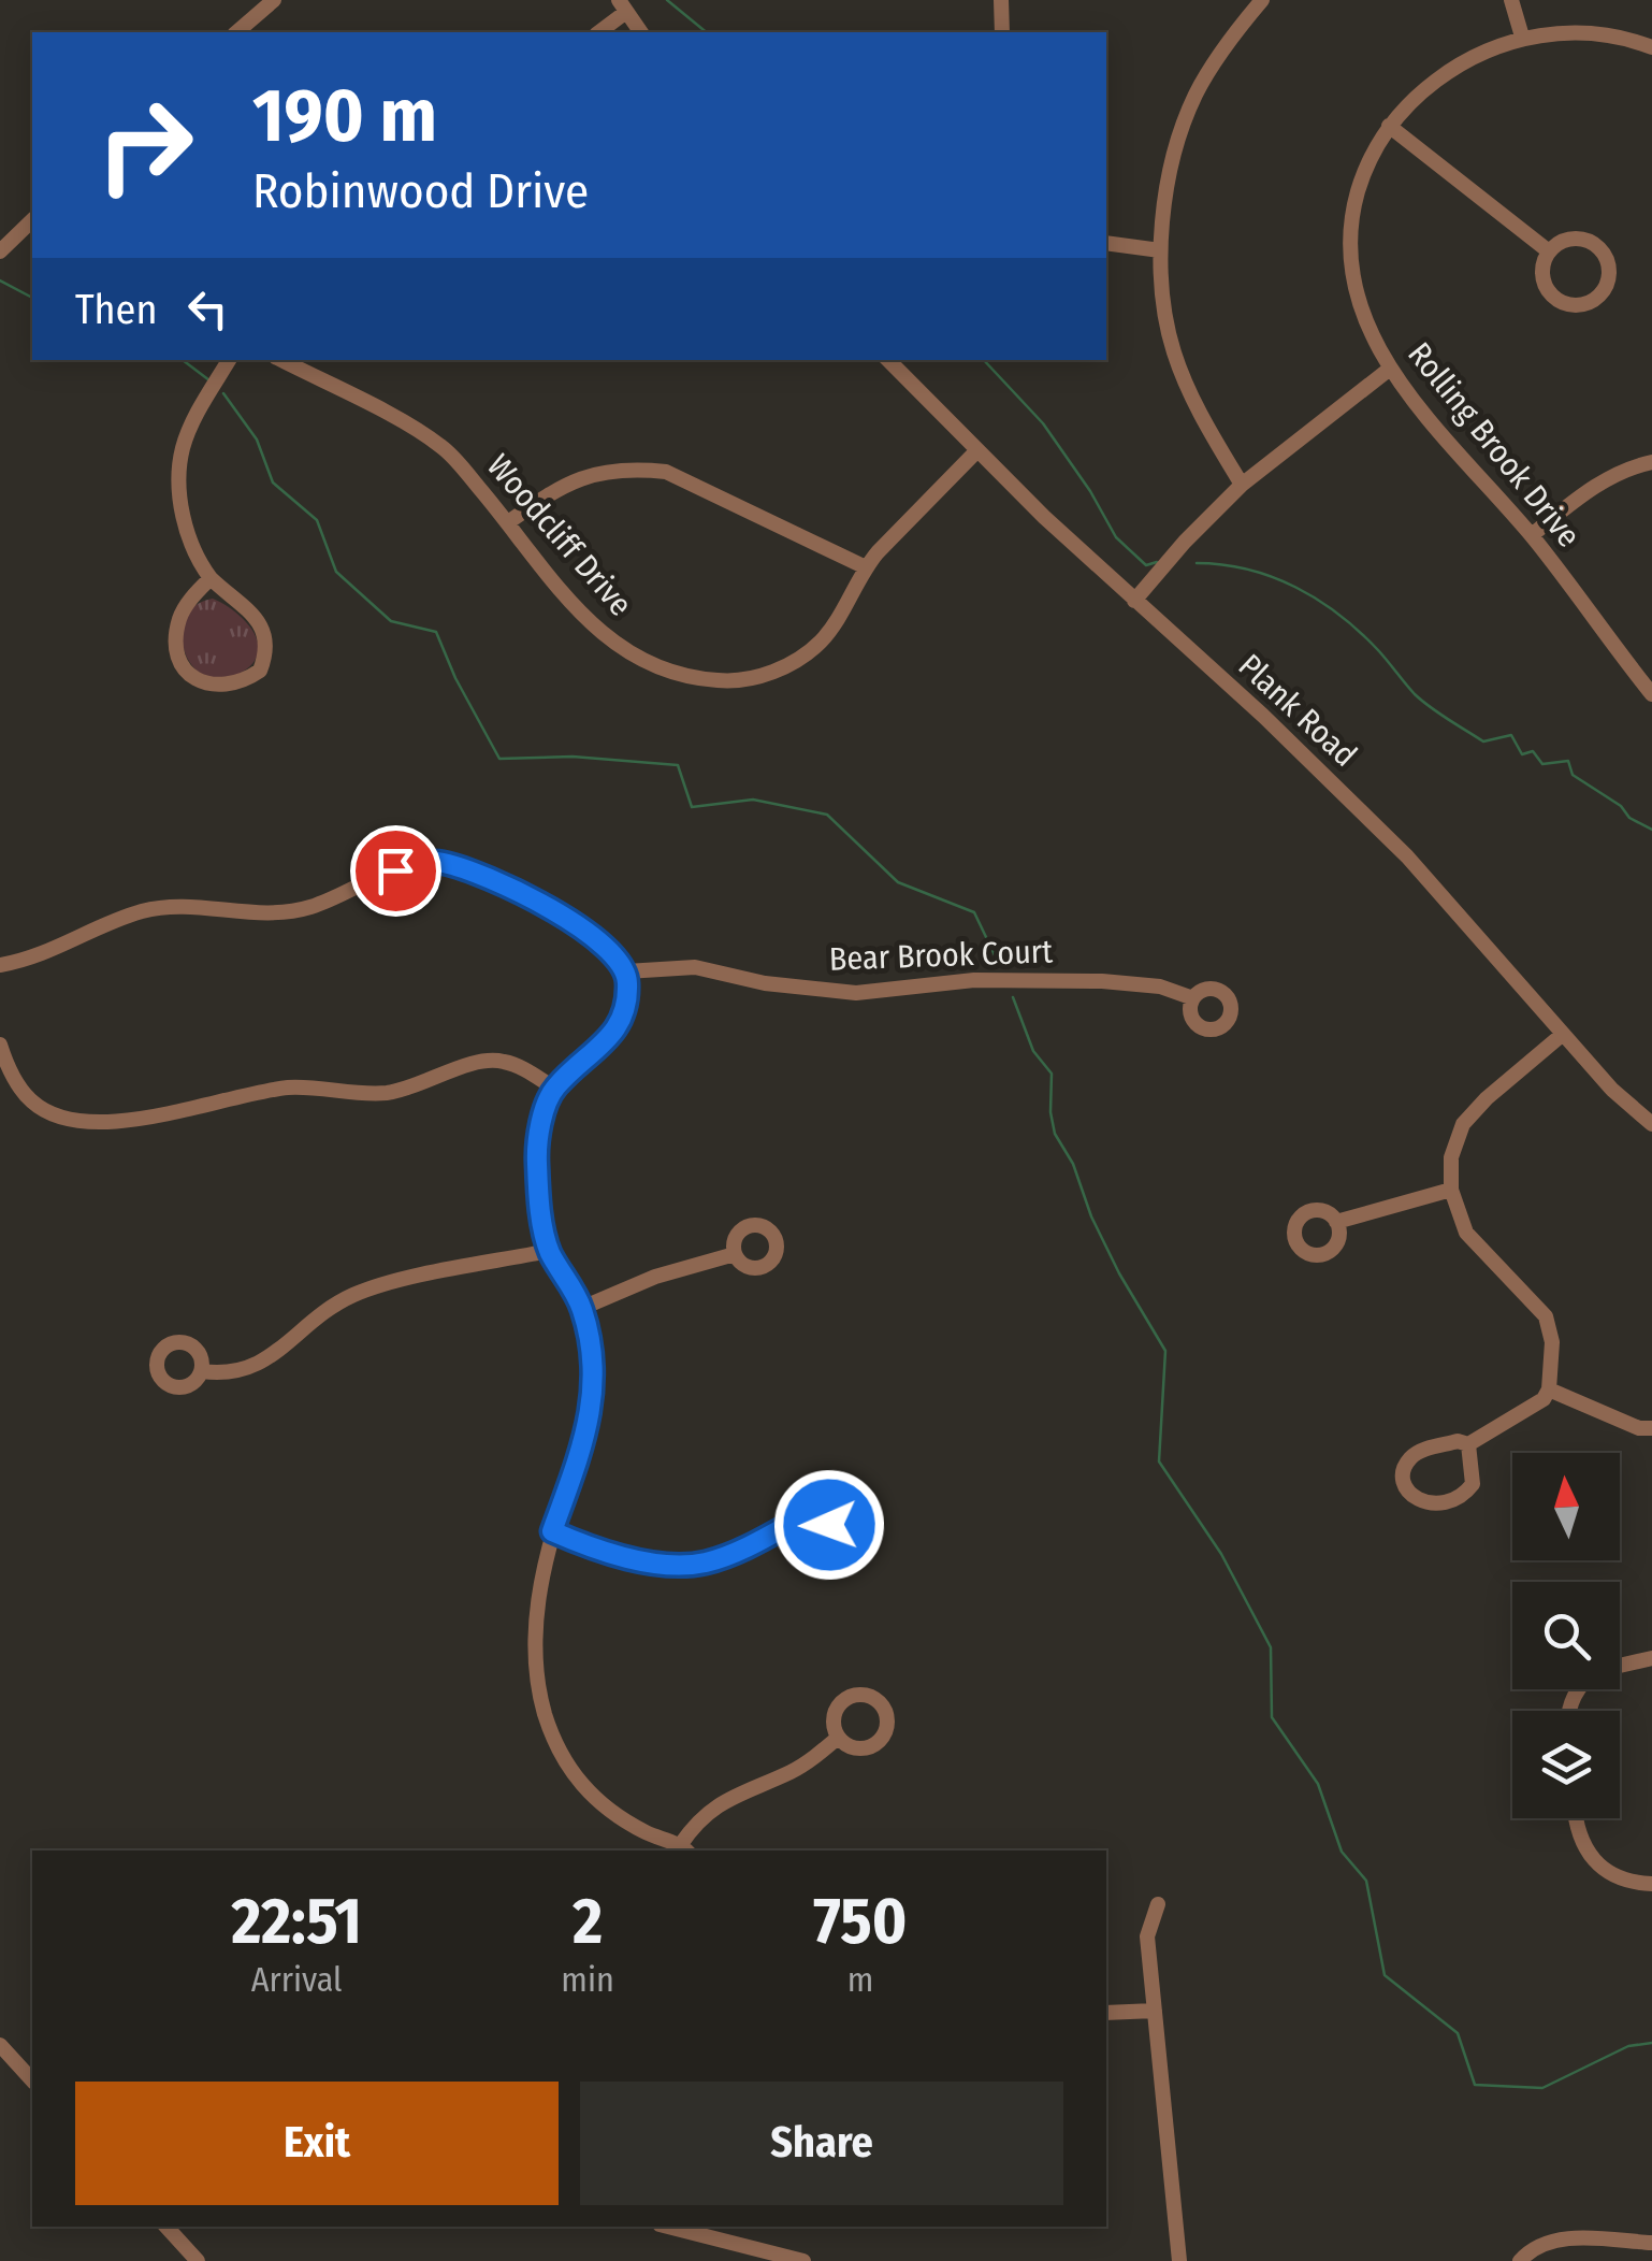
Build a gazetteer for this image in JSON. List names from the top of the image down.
{
  "streets": {
    "street": [
      "Rolling Brook Drive",
      "Woodcliff Drive",
      "Plank Road",
      "Bear Brook Court"
    ]
  },
  "crossings": [
    ["Woodcliff Drive", "Plank Road"]
  ],
  "north": "top",
  "page": {
    "turn": ["190 m", "Robinwood Drive"],
    "then": "Then",
    "eta": [
      "22:51",
      "Arrival",
      "2",
      "min",
      "750",
      "m"
    ],
    "buttons": ["Exit", "Share"]
  }
}
